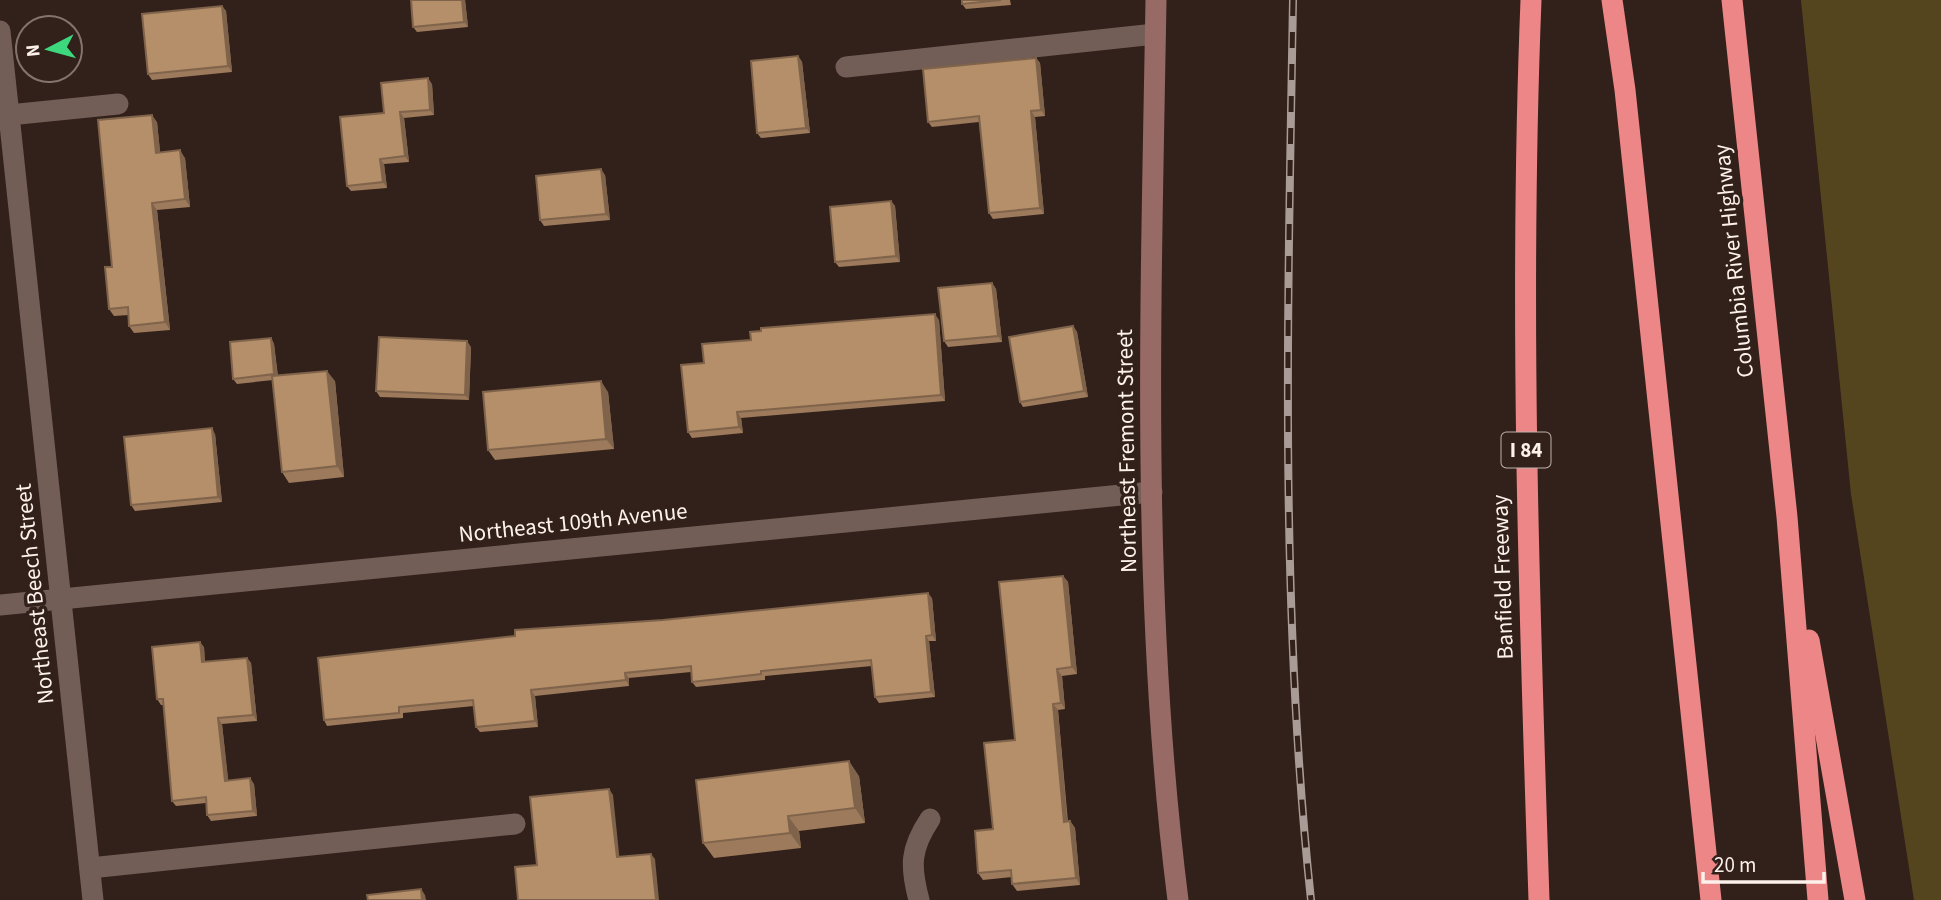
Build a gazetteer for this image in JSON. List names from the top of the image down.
{
  "streets": {
    "highway": ["Columbia River Highway", "I 84", "Banfield Freeway"],
    "main road": ["Northeast Fremont Street"],
    "street": ["Northeast 109th Avenue", "Northeast Beech Street"]
  },
  "crossings": [
    ["Northeast Fremont Street", "Northeast 109th Avenue"],
    ["Northeast 109th Avenue", "Northeast Beech Street"]
  ],
  "scale_bar": "20 m",
  "north": "left"
}
